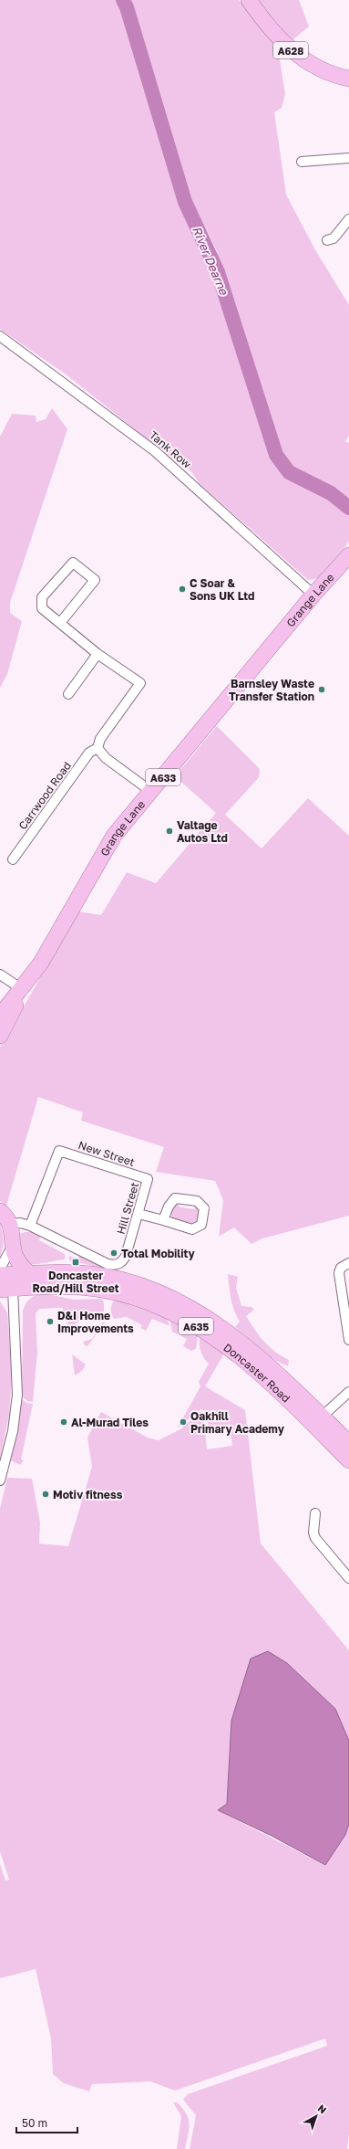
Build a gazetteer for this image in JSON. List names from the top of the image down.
{
  "streets": {
    "highway": [
      "A628",
      "Grange Lane",
      "A633",
      "A635",
      "Doncaster Road"
    ],
    "street": [
      "Tank Row",
      "Carrwood Road",
      "New Street",
      "Hill Street"
    ]
  },
  "crossings": [
    ["Tank Row", "Grange Lane"],
    ["Grange Lane", "A633"],
    ["New Street", "Hill Street"]
  ],
  "water": ["River Dearne"],
  "places": {
    "other": [
      "C Soar & Sons UK Ltd",
      "Barnsley Waste Transfer Station",
      "Valtage Autos Ltd",
      "Total Mobility",
      "D&I Home Improvements",
      "Al-Murad Tiles",
      "Oakhill Primary Academy",
      "Motiv fitness"
    ],
    "transit": ["Doncaster Road/Hill Street"]
  },
  "scale_bar": "50 m",
  "north": "top right"
}
